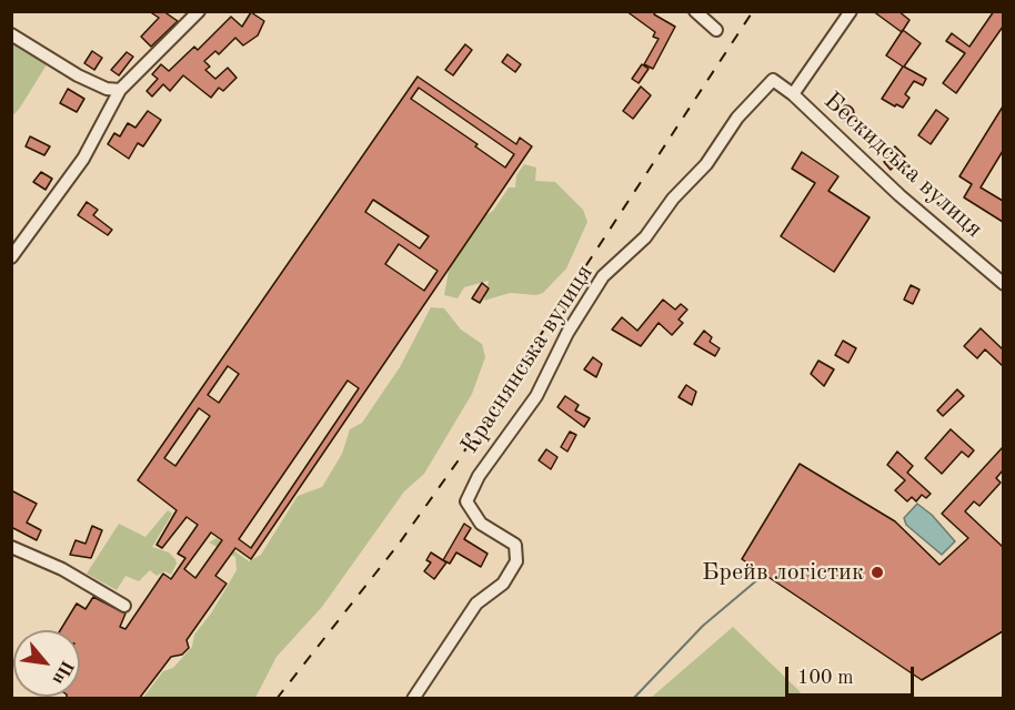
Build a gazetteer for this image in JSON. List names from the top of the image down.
{
  "streets": {
    "street": ["Бескидська вулиця", "Краснянська вулиця"]
  },
  "crossings": [
    ["Бескидська вулиця", "Краснянська вулиця"]
  ],
  "places": ["Брейв логістик"],
  "scale_bar": "100 m",
  "north": "bottom right"
}
